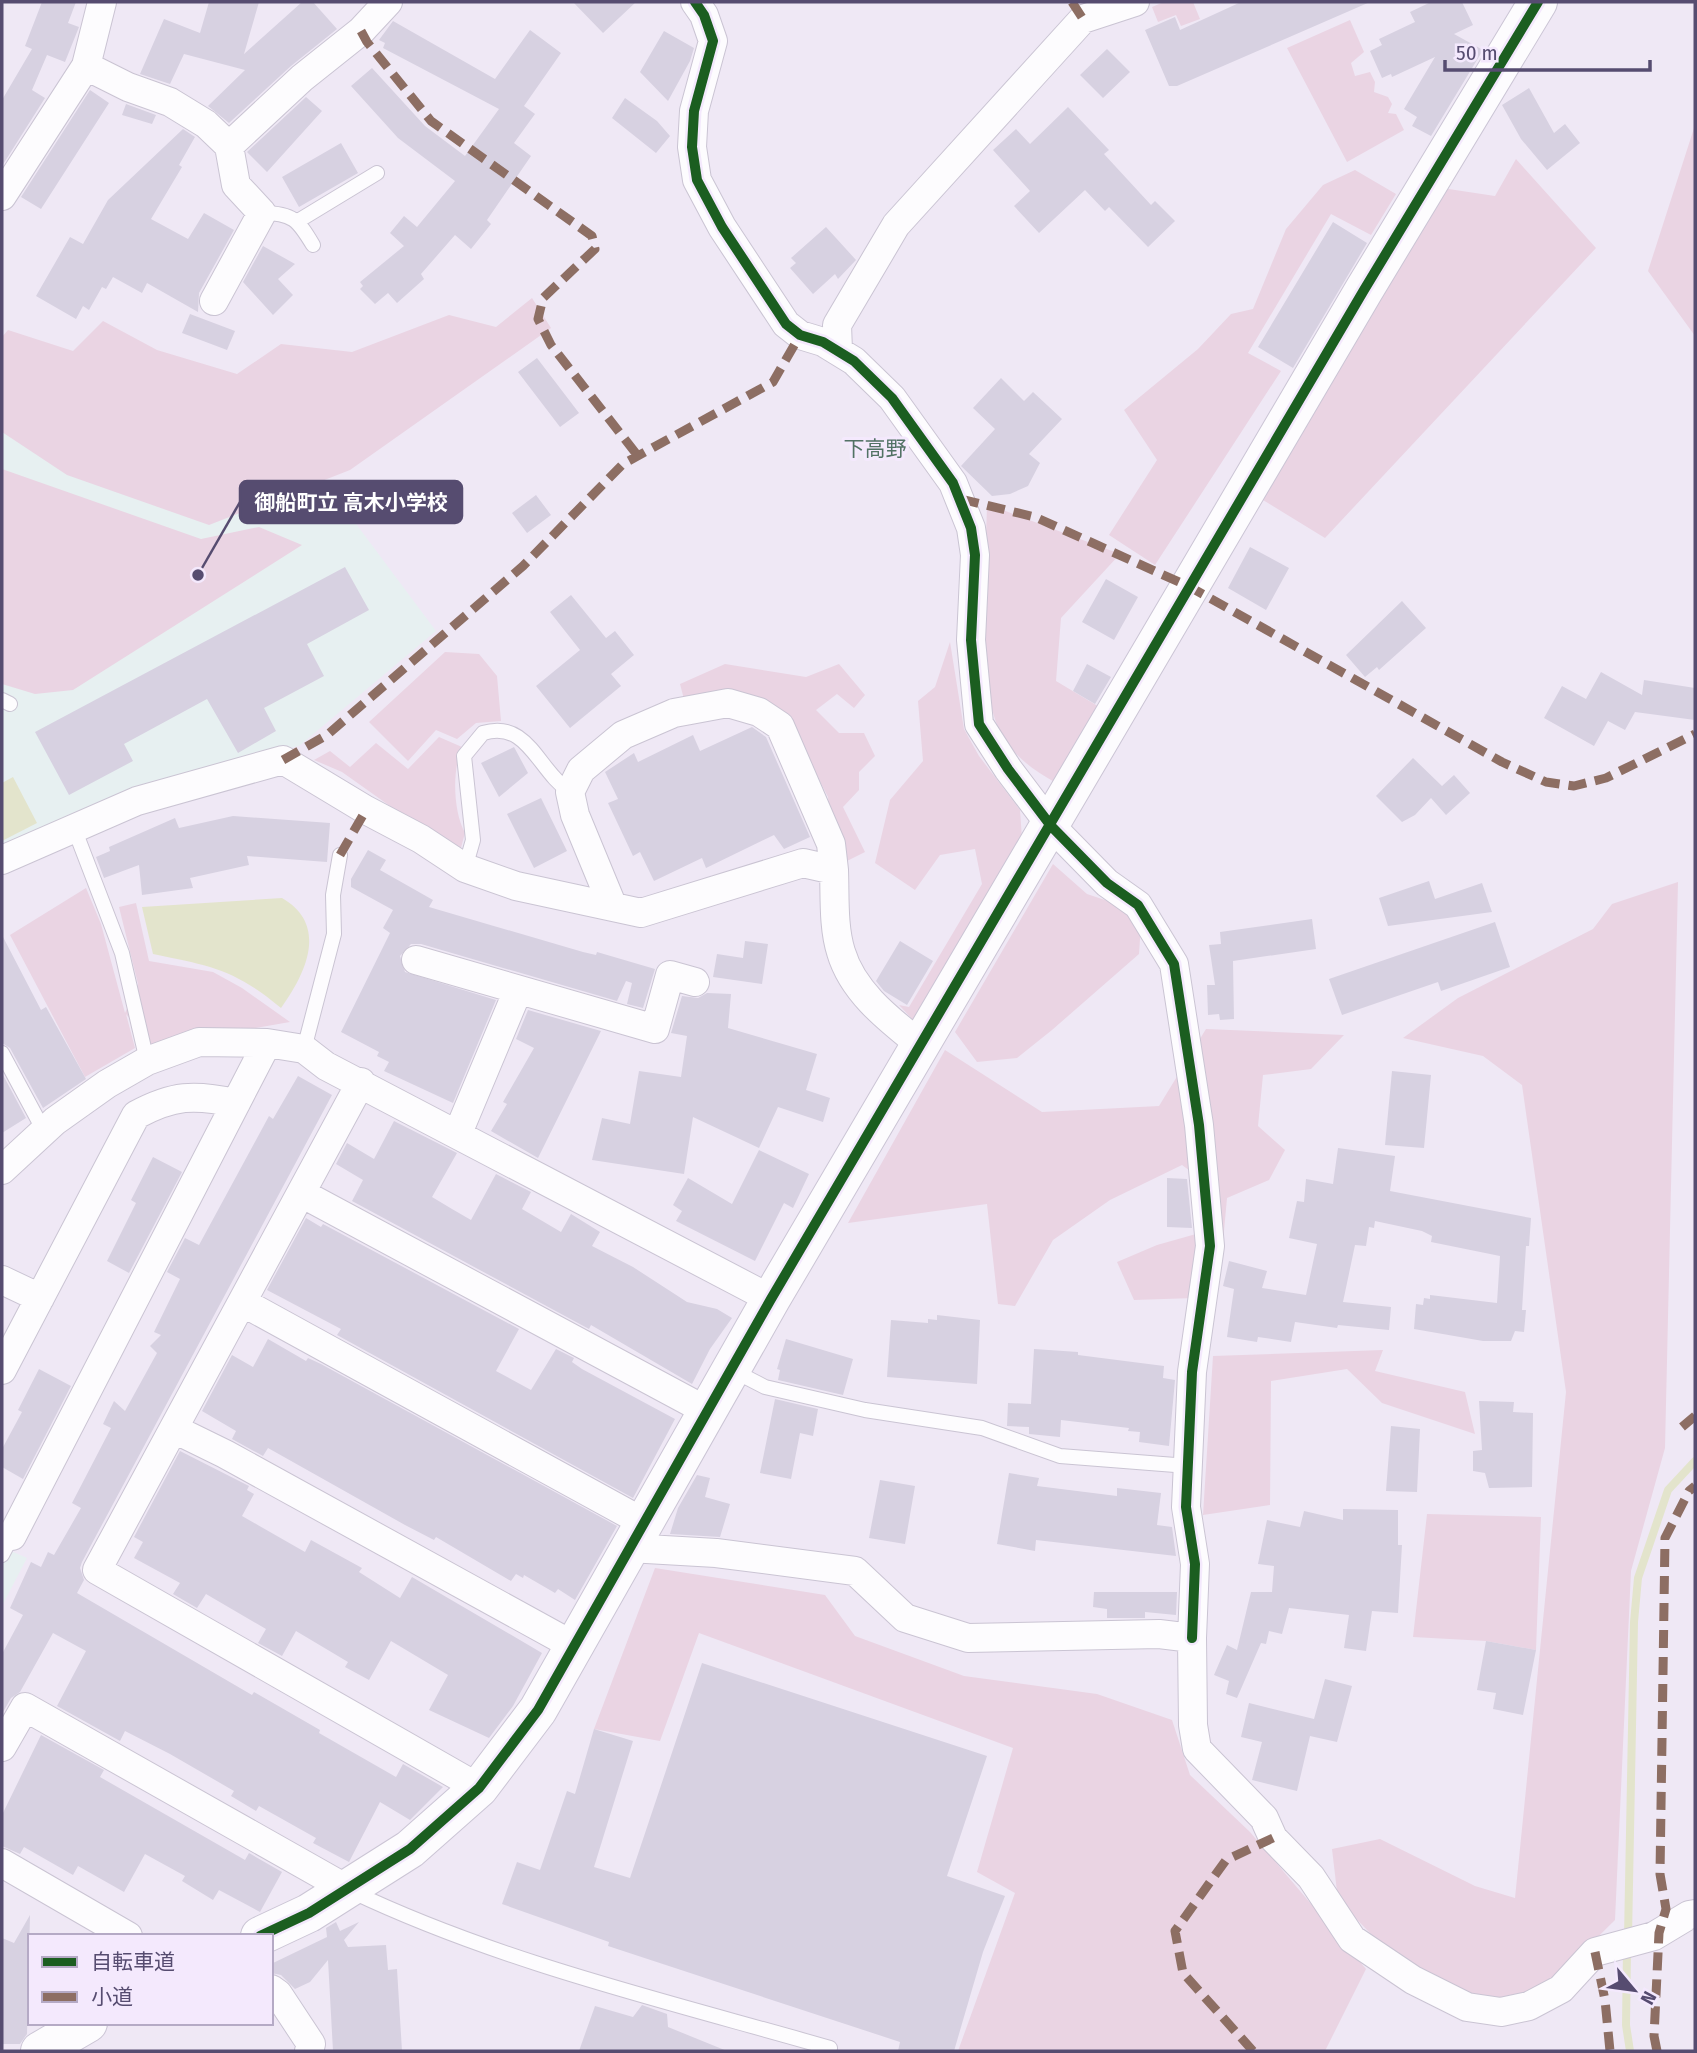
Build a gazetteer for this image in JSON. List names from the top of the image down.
{
  "districts": ["下高野"],
  "places": ["御船町立 高木小学校"],
  "legend": ["自転車道", "小道"],
  "scale_bar": "50 m",
  "north": "bottom right"
}
